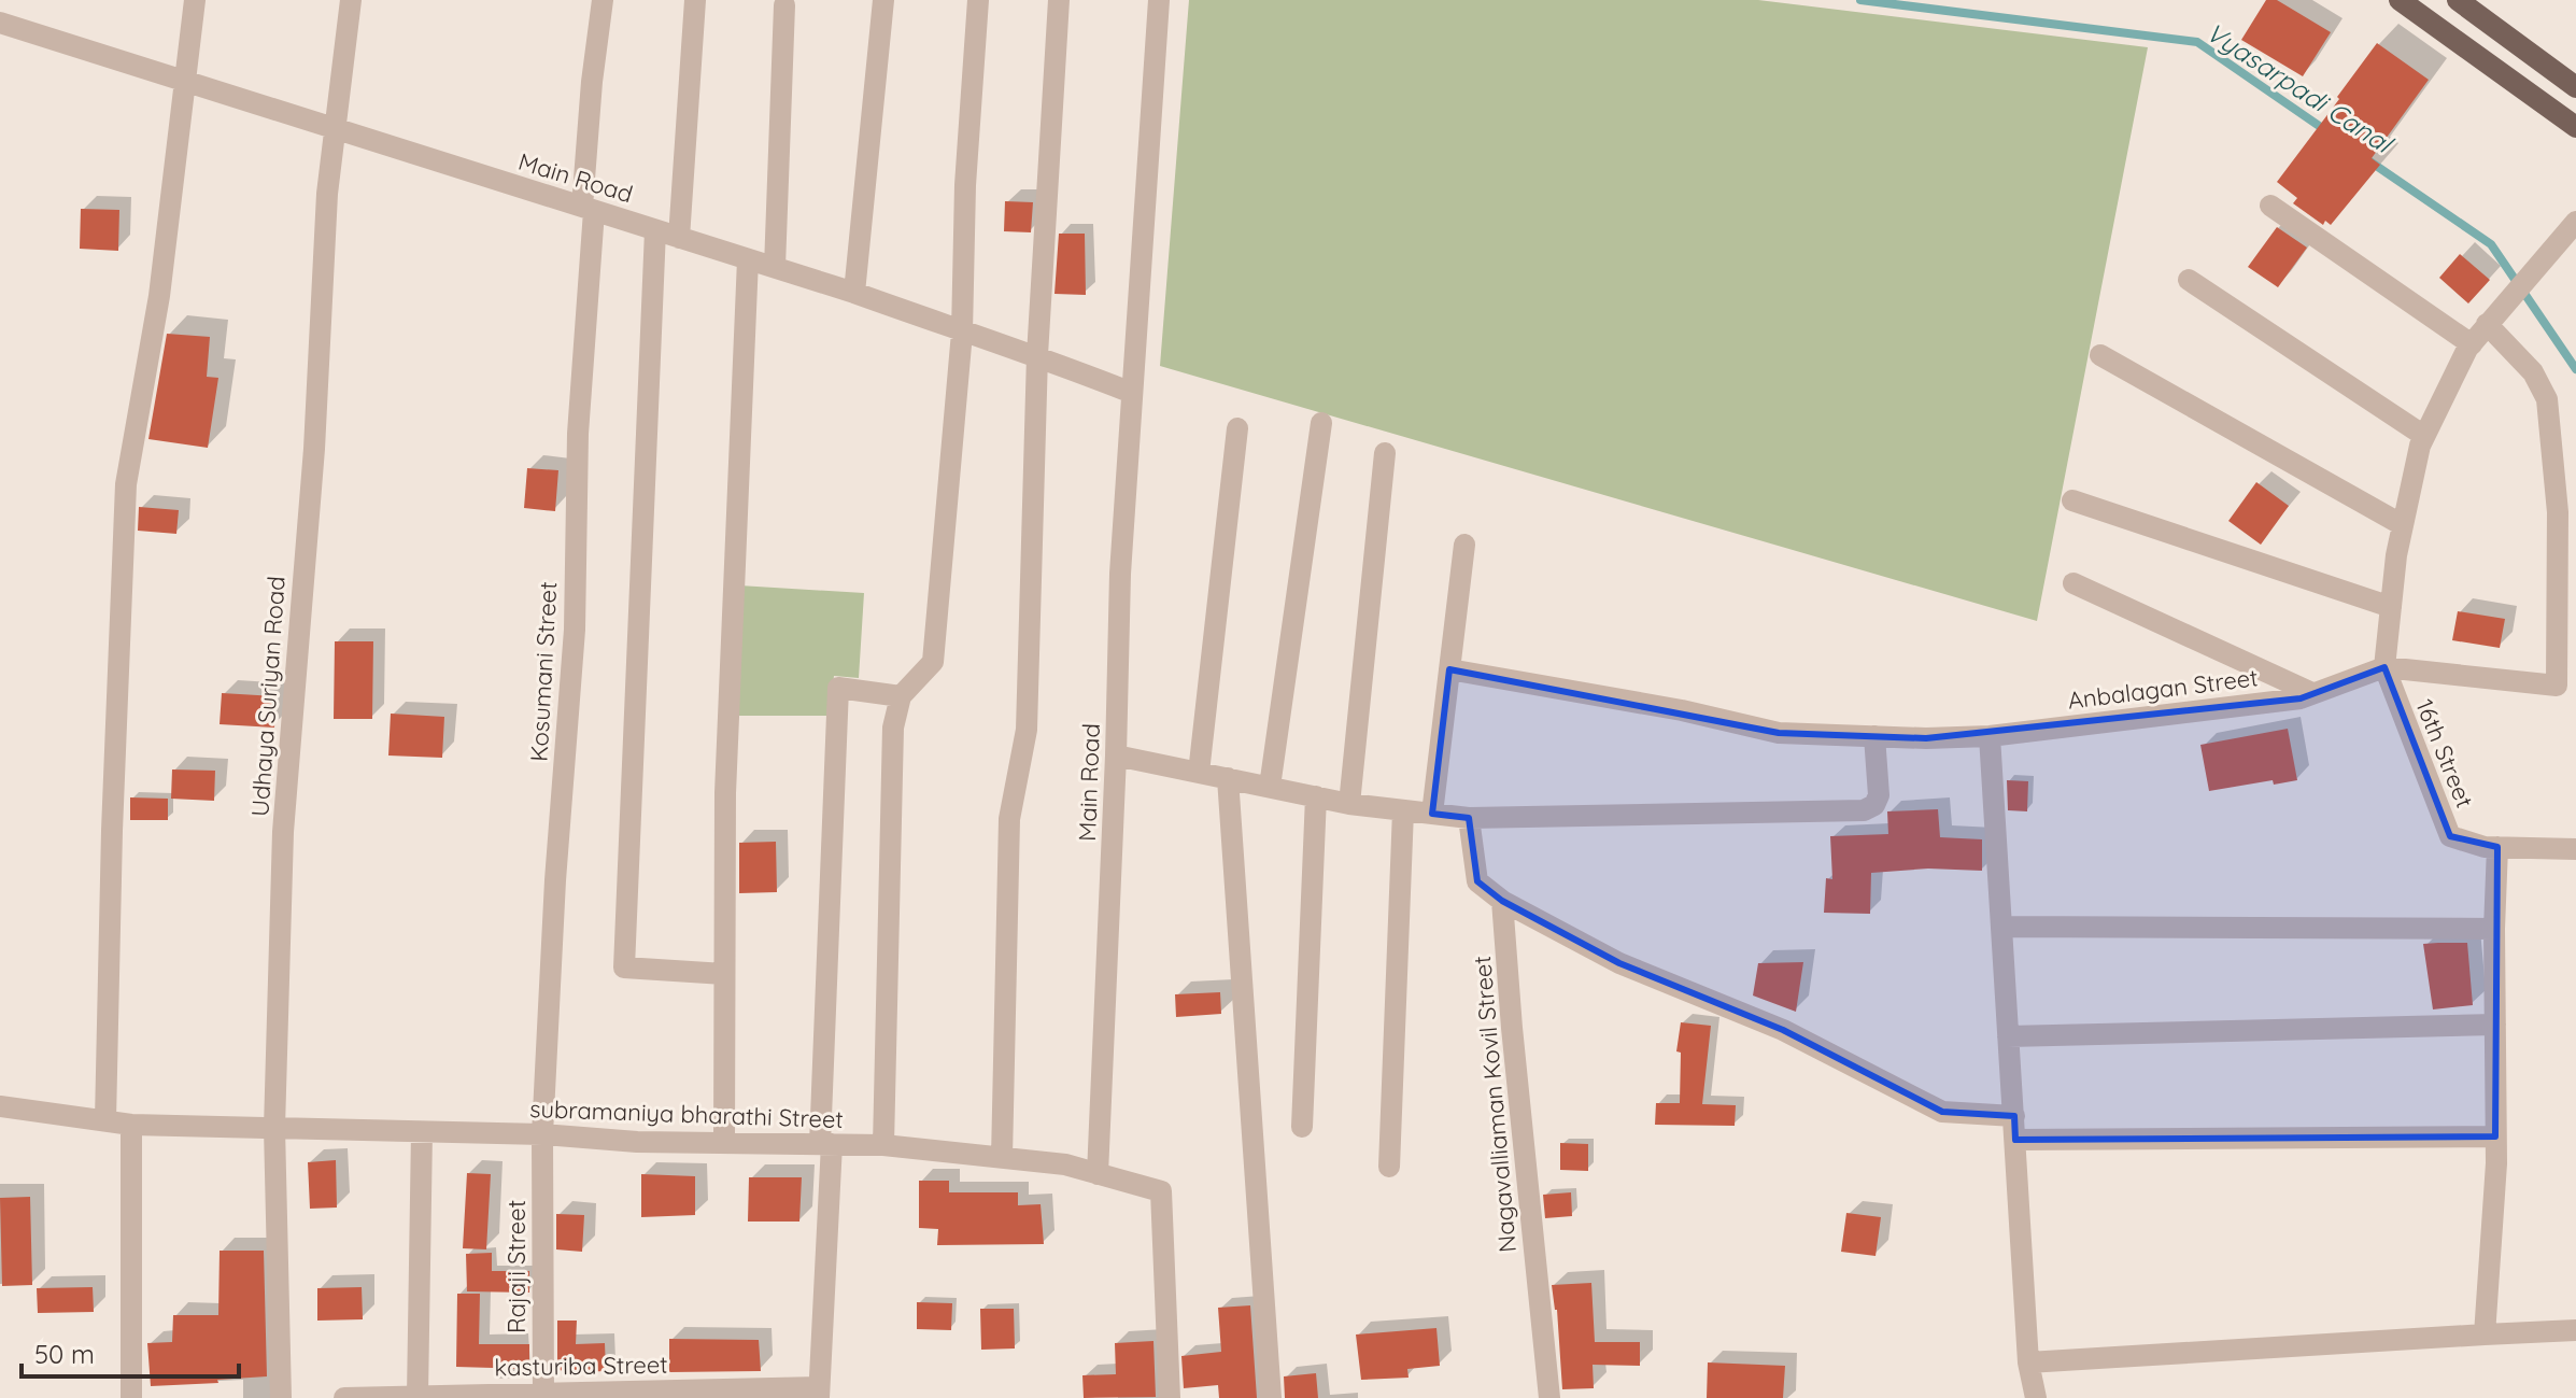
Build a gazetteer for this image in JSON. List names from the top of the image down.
{
  "streets": {
    "street": [
      "Main Road",
      "Kosumani Street",
      "Anbalagan Street",
      "Udhaya Suriyan Road",
      "16th Street",
      "Nagavalliaman Kovil Street",
      "subramaniya bharathi Street",
      "Rajaji Street",
      "kasturiba Street"
    ]
  },
  "crossings": [
    ["Main Road", "Kosumani Street"],
    ["Main Road", "Udhaya Suriyan Road"],
    ["Main Road", "subramaniya bharathi Street"],
    ["Kosumani Street", "subramaniya bharathi Street"],
    ["Kosumani Street", "Rajaji Street"],
    ["Anbalagan Street", "16th Street"],
    ["Udhaya Suriyan Road", "subramaniya bharathi Street"],
    ["subramaniya bharathi Street", "Rajaji Street"],
    ["Rajaji Street", "kasturiba Street"]
  ],
  "water": ["Vyasarpadi Canal"],
  "scale_bar": "50 m"
}
